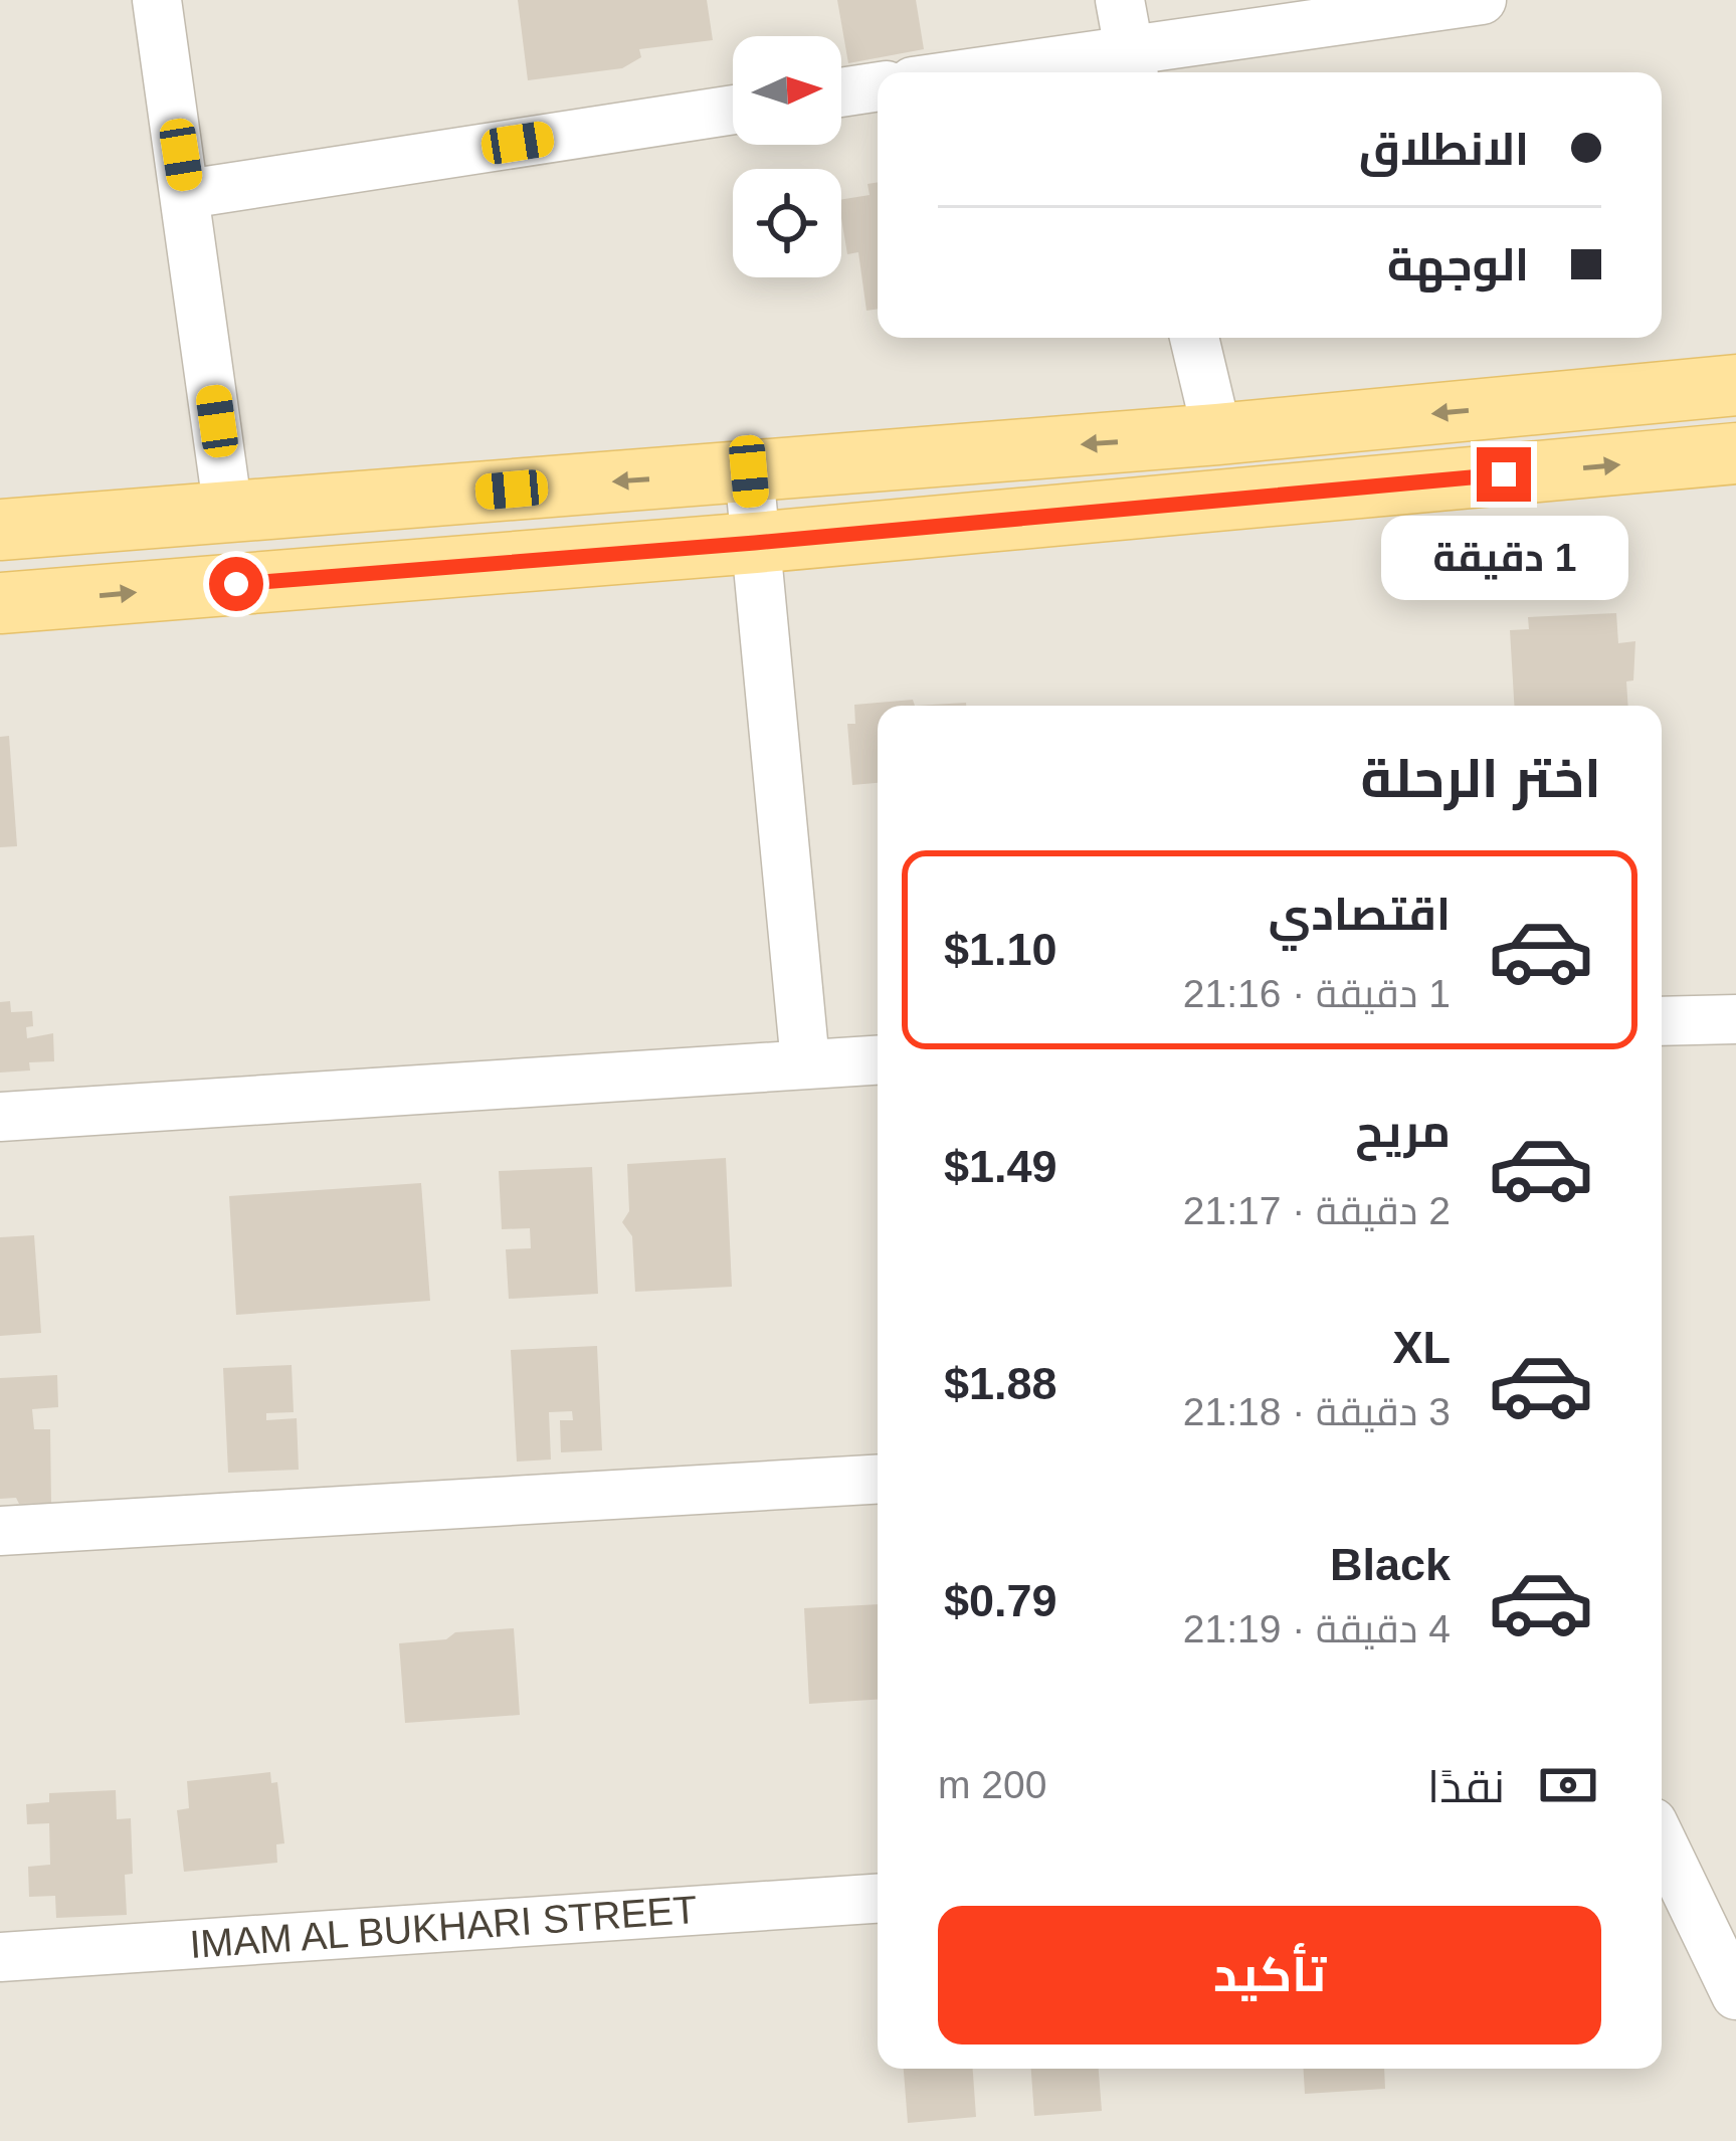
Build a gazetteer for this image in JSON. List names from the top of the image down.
{
  "streets": {
    "street": ["IMAM AL BUKHARI STREET"]
  },
  "north": "right",
  "page": {
    "banner": ["الانطلاق", "الوجهة"],
    "bubble": "1 دقيقة",
    "heading": "اختر الرحلة",
    "list": [
      {
        "name": "اقتصادي",
        "note": "1 دقيقة · 21:16",
        "value": "$1.10"
      },
      {
        "name": "مريح",
        "note": "2 دقيقة · 21:17",
        "value": "$1.49"
      },
      {
        "name": "XL",
        "note": "3 دقيقة · 21:18",
        "value": "$1.88"
      },
      {
        "name": "Black",
        "note": "4 دقيقة · 21:19",
        "value": "$0.79"
      }
    ],
    "pay": ["نقدًا", "200 m"],
    "buttons": "تأكيد"
  }
}
